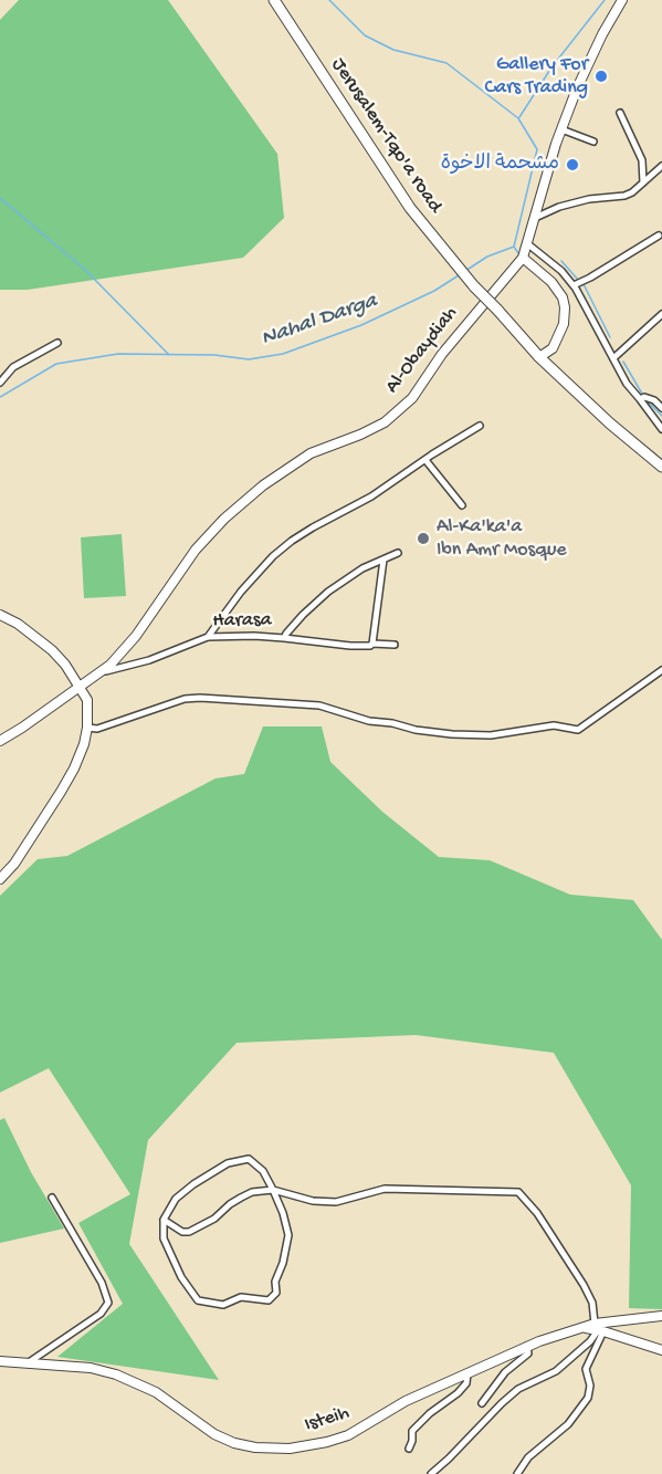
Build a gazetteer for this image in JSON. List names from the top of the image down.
{
  "streets": {
    "main road": ["Jerusalem-Tqo'a road", "Al-Obaydiah", "Isteih"],
    "street": ["Harasa"]
  },
  "crossings": [
    ["Al-Obaydiah", "Harasa"]
  ],
  "water": ["Nahal Darga"],
  "places": ["Gallery For Cars Trading", "مشحمة الاخوة", "Al-Ka'ka'a Ibn Amr Mosque"]
}
